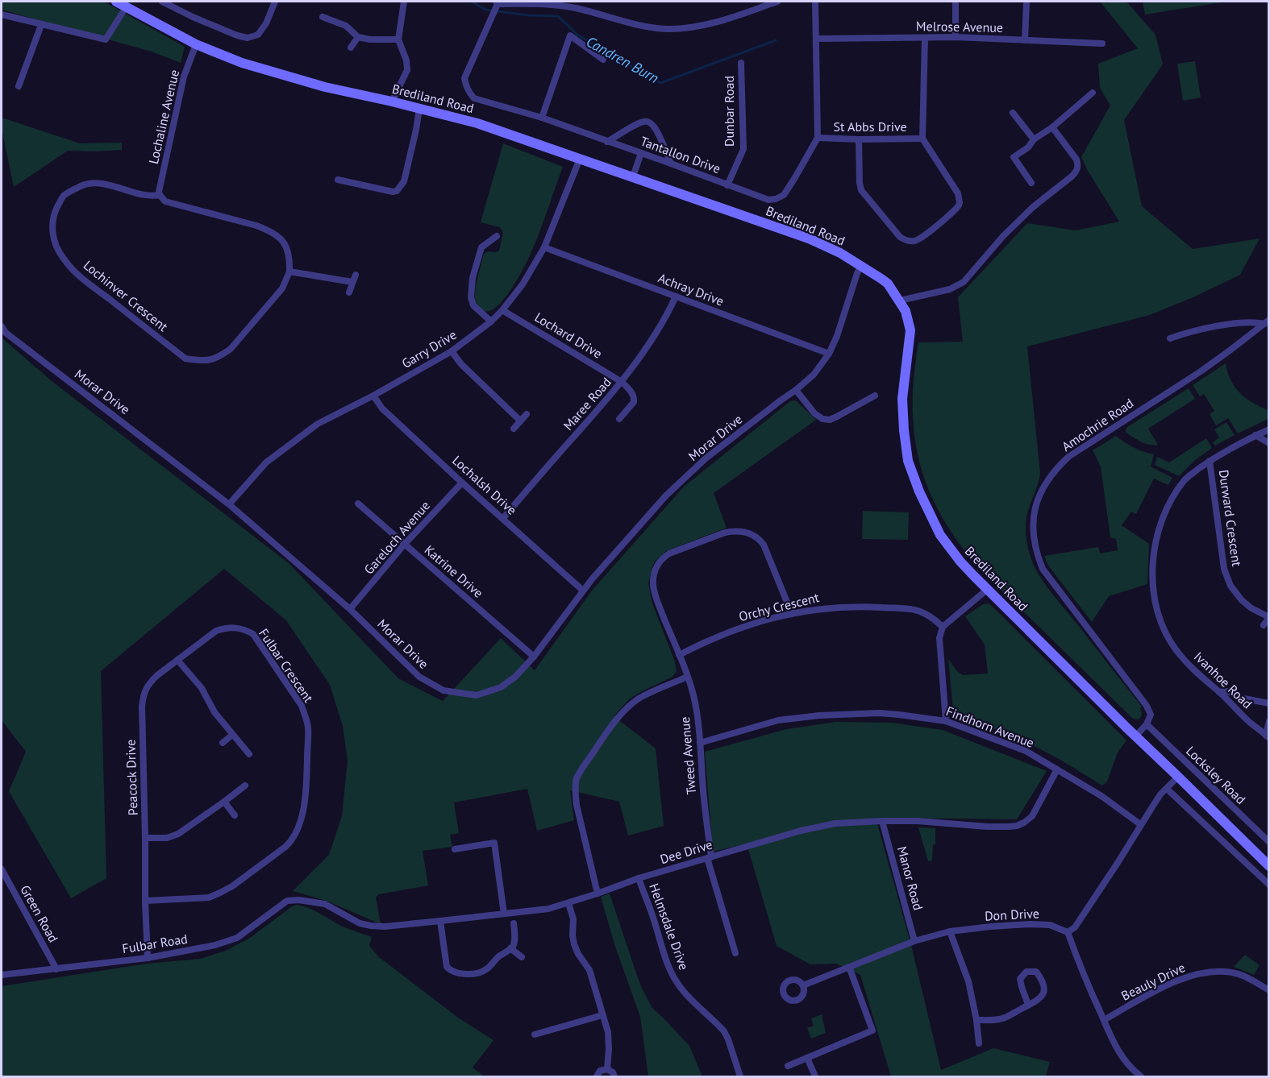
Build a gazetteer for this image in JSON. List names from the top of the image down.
{
  "streets": {
    "street": [
      "Melrose Avenue",
      "Brediland Road",
      "Dunbar Road",
      "Lochaline Avenue",
      "St Abbs Drive",
      "Tantallon Drive",
      "Achray Drive",
      "Lochinver Crescent",
      "Lochard Drive",
      "Garry Drive",
      "Morar Drive",
      "Maree Road",
      "Amochrie Road",
      "Lochalsh Drive",
      "Durward Crescent",
      "Gareloch Avenue",
      "Katrine Drive",
      "Orchy Crescent",
      "Fulbar Crescent",
      "Ivanhoe Road",
      "Findhorn Avenue",
      "Tweed Avenue",
      "Locksley Road",
      "Peacock Drive",
      "Dee Drive",
      "Manor Road",
      "Green Road",
      "Don Drive",
      "Helmsdale Drive",
      "Fulbar Road",
      "Beauly Drive"
    ]
  },
  "crossings": [
    ["Brediland Road", "Lochaline Avenue"],
    ["Brediland Road", "Garry Drive"],
    ["Brediland Road", "Morar Drive"],
    ["Dunbar Road", "Tantallon Drive"],
    ["Lochaline Avenue", "Lochinver Crescent"],
    ["St Abbs Drive", "Tantallon Drive"],
    ["Achray Drive", "Garry Drive"],
    ["Achray Drive", "Morar Drive"],
    ["Achray Drive", "Maree Road"],
    ["Lochard Drive", "Garry Drive"],
    ["Lochard Drive", "Maree Road"],
    ["Garry Drive", "Morar Drive"],
    ["Garry Drive", "Lochalsh Drive"],
    ["Morar Drive", "Lochalsh Drive"],
    ["Morar Drive", "Gareloch Avenue"],
    ["Morar Drive", "Katrine Drive"],
    ["Maree Road", "Lochalsh Drive"],
    ["Amochrie Road", "Locksley Road"],
    ["Lochalsh Drive", "Gareloch Avenue"],
    ["Durward Crescent", "Ivanhoe Road"],
    ["Gareloch Avenue", "Katrine Drive"],
    ["Orchy Crescent", "Tweed Avenue"],
    ["Fulbar Crescent", "Peacock Drive"],
    ["Findhorn Avenue", "Tweed Avenue"],
    ["Findhorn Avenue", "Dee Drive"],
    ["Tweed Avenue", "Dee Drive"],
    ["Peacock Drive", "Fulbar Road"],
    ["Dee Drive", "Manor Road"],
    ["Dee Drive", "Helmsdale Drive"],
    ["Dee Drive", "Fulbar Road"],
    ["Manor Road", "Don Drive"],
    ["Green Road", "Fulbar Road"]
  ],
  "water": ["Candren Burn"]
}
